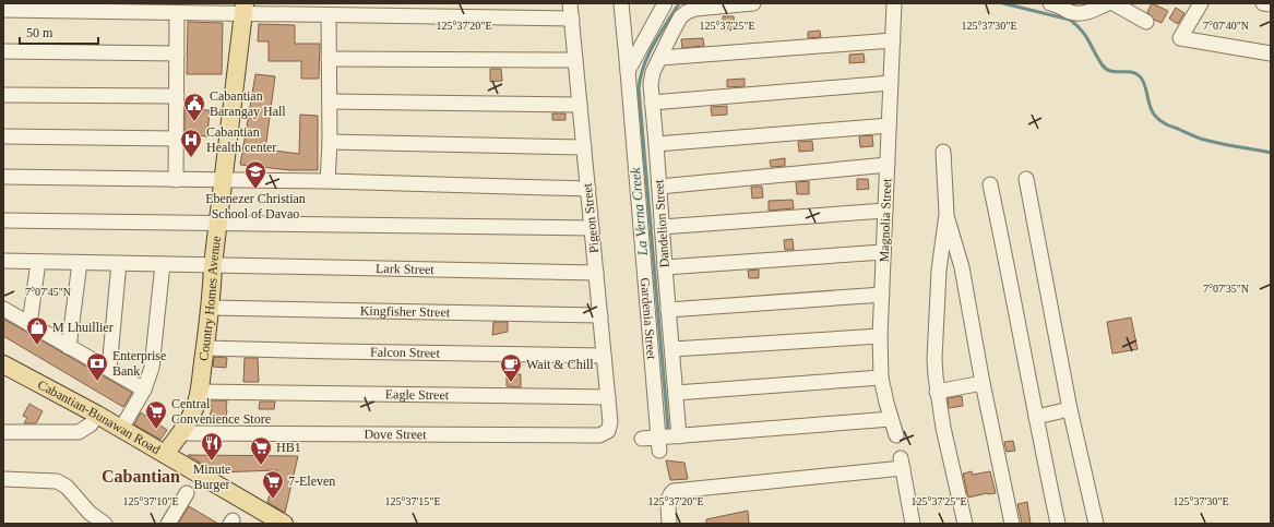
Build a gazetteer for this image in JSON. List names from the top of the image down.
{
  "streets": {
    "main road": ["Country Homes Avenue", "Cabantian-Bunawan Road"],
    "street": [
      "Pigeon Street",
      "Magnolia Street",
      "Dandelion Street",
      "Lark Street",
      "Kingfisher Street",
      "Gardenia Street",
      "Falcon Street",
      "Eagle Street",
      "Dove Street"
    ]
  },
  "crossings": [
    ["Pigeon Street", "Lark Street"],
    ["Pigeon Street", "Kingfisher Street"],
    ["Pigeon Street", "Falcon Street"],
    ["Pigeon Street", "Eagle Street"],
    ["Pigeon Street", "Dove Street"],
    ["Lark Street", "Country Homes Avenue"],
    ["Country Homes Avenue", "Kingfisher Street"],
    ["Country Homes Avenue", "Falcon Street"],
    ["Country Homes Avenue", "Eagle Street"],
    ["Country Homes Avenue", "Cabantian-Bunawan Road"],
    ["Country Homes Avenue", "Dove Street"]
  ],
  "districts": ["Cabantian"],
  "water": ["La Verna Creek"],
  "places": {
    "public building": ["Cabantian Barangay Hall"],
    "hospital": ["Cabantian Health center"],
    "school or university": ["Ebenezer Christian School of Davao"],
    "shop": ["M Lhuillier"],
    "bank": ["Enterprise Bank"],
    "cafe": ["Wait & Chill"],
    "supermarket": ["Central Convenience Store", "HB1", "7-Eleven"],
    "restaurant": ["Minute Burger"]
  },
  "scale_bar": "50 m",
  "coordinates": [
    "125°37'20\"E",
    "125°37'25\"E",
    "125°37'30\"E",
    "7°07'40\"N",
    "7°07'35\"N",
    "7°07'45\"N",
    "125°37'10\"E",
    "125°37'15\"E"
  ]
}
